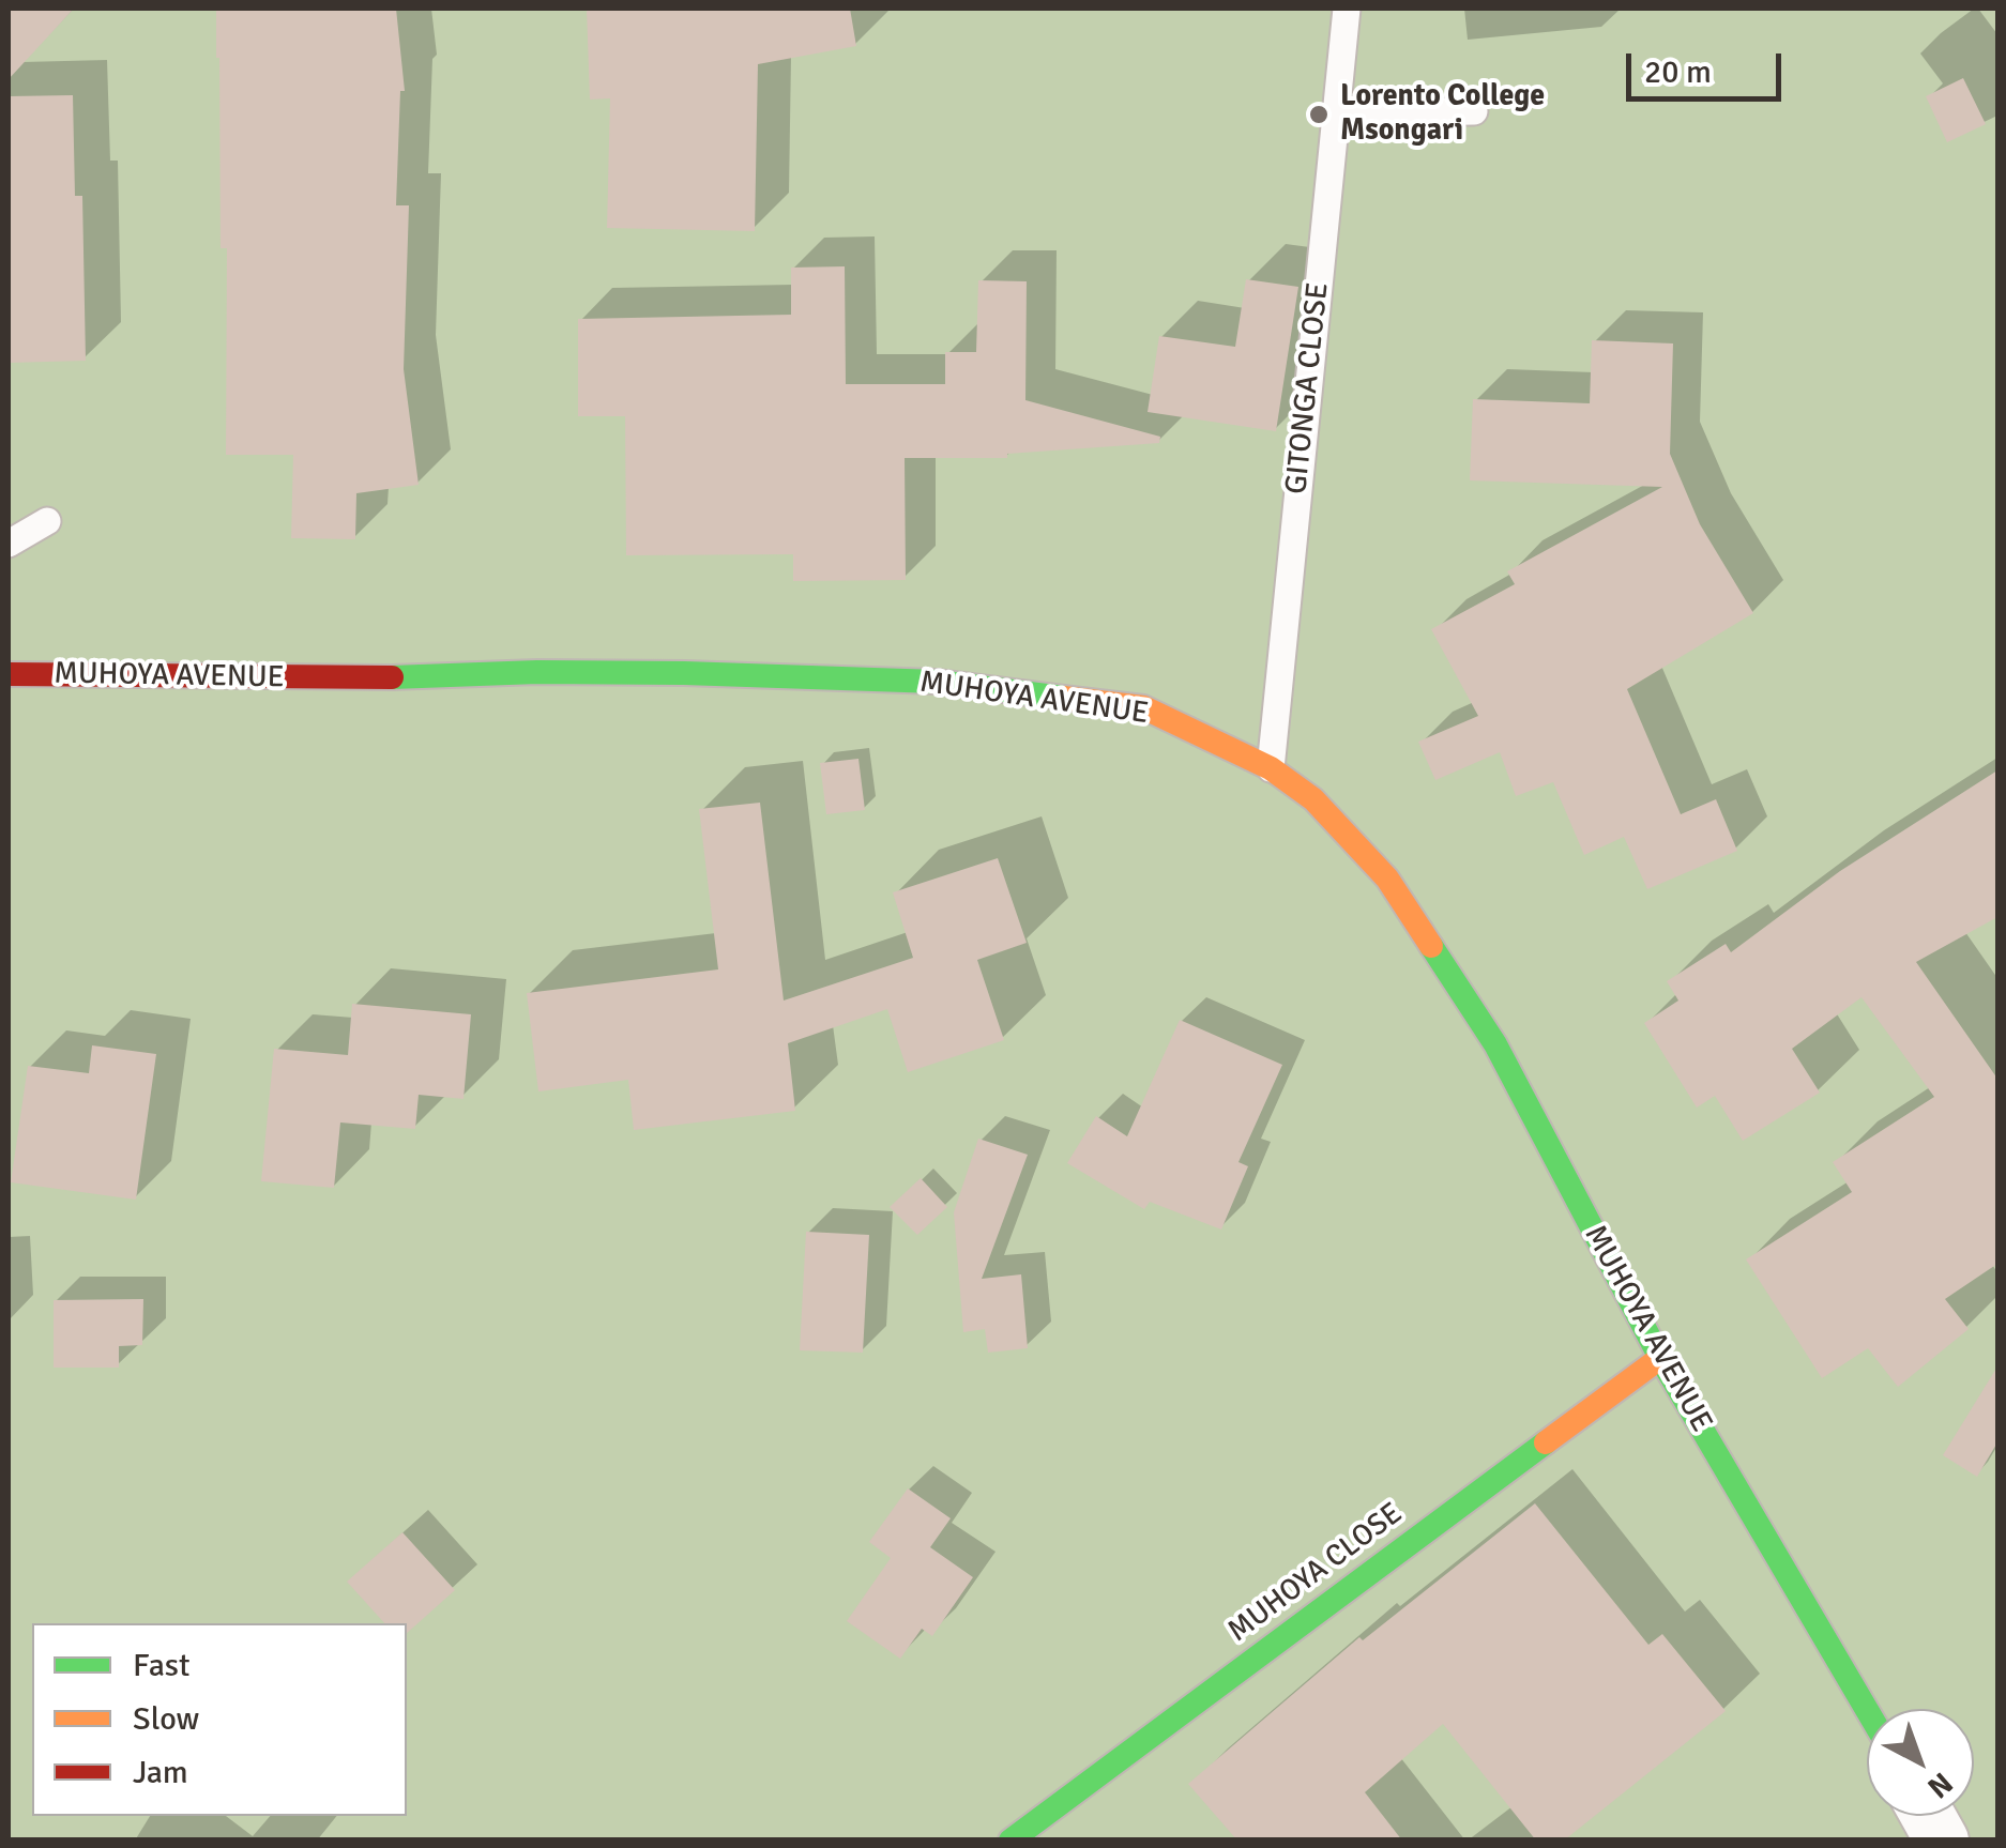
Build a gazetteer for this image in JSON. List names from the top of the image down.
{
  "streets": {
    "street": ["MUHOYA AVENUE", "MUHOYA CLOSE"],
    "lane": ["GITONGA CLOSE"]
  },
  "crossings": [
    ["GITONGA CLOSE", "MUHOYA AVENUE"],
    ["MUHOYA AVENUE", "MUHOYA CLOSE"]
  ],
  "places": ["Lorento College Msongari"],
  "legend": ["Fast", "Slow", "Jam"],
  "scale_bar": "20 m",
  "north": "bottom right"
}
